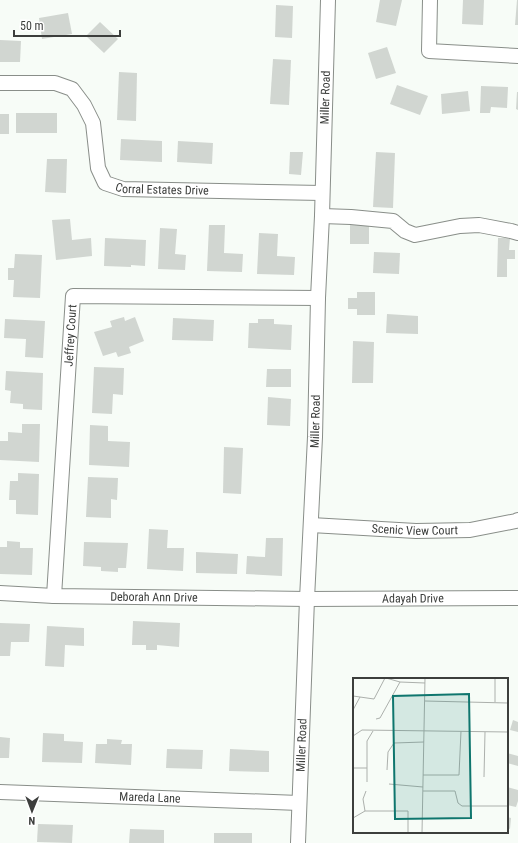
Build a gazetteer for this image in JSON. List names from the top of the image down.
{
  "streets": {
    "street": [
      "Miller Road",
      "Corral Estates Drive",
      "Jeffrey Court",
      "Scenic View Court",
      "Deborah Ann Drive",
      "Adayah Drive",
      "Mareda Lane"
    ]
  },
  "crossings": [
    ["Miller Road", "Corral Estates Drive"],
    ["Miller Road", "Jeffrey Court"],
    ["Miller Road", "Scenic View Court"],
    ["Miller Road", "Deborah Ann Drive"],
    ["Miller Road", "Adayah Drive"],
    ["Miller Road", "Mareda Lane"],
    ["Jeffrey Court", "Deborah Ann Drive"],
    ["Deborah Ann Drive", "Adayah Drive"]
  ],
  "scale_bar": "50 m",
  "north": "bottom"
}
